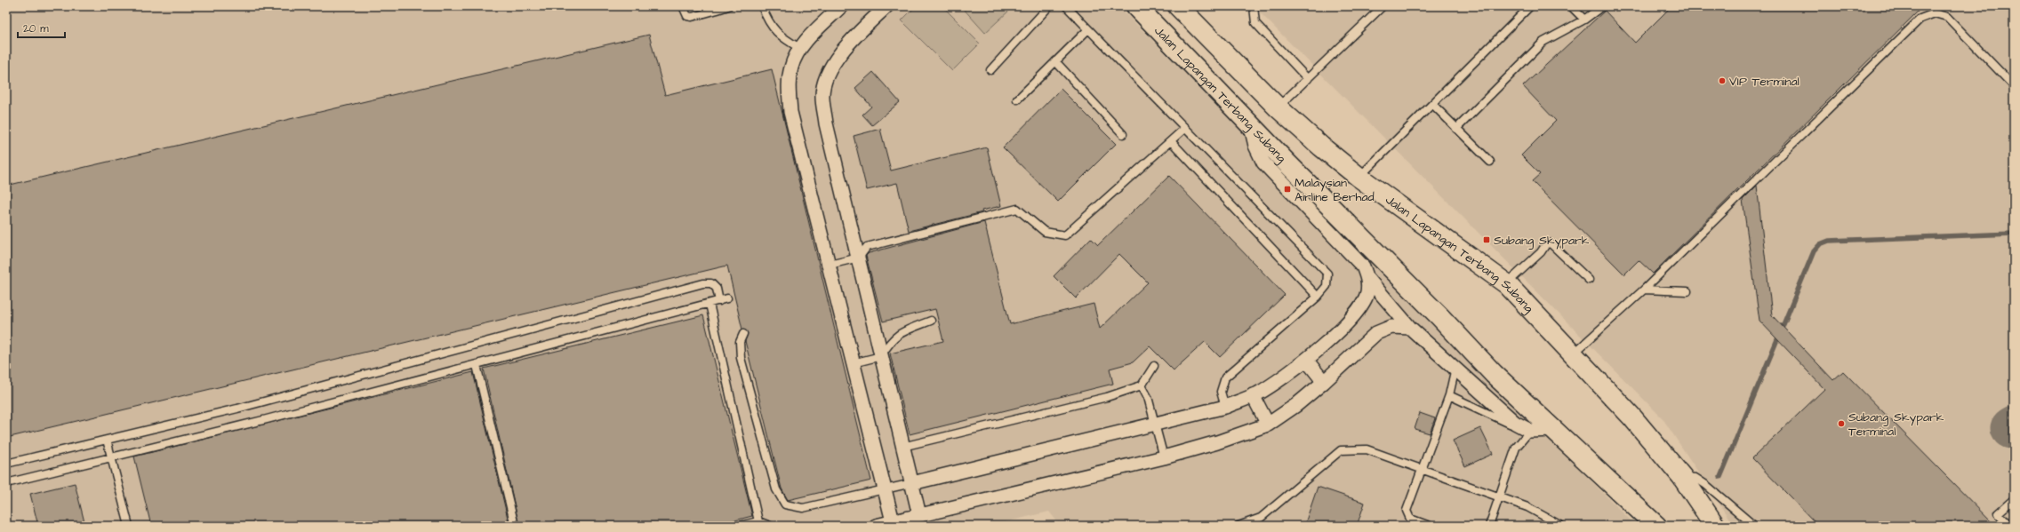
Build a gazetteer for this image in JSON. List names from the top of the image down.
{
  "streets": {
    "main road": ["Jalan Lapangan Terbang Subang"]
  },
  "places": {
    "other": ["VIP Terminal", "Subang Skypark Terminal"],
    "transit": ["Malaysian Airline Berhad", "Subang Skypark"]
  },
  "scale_bar": "20 m"
}
